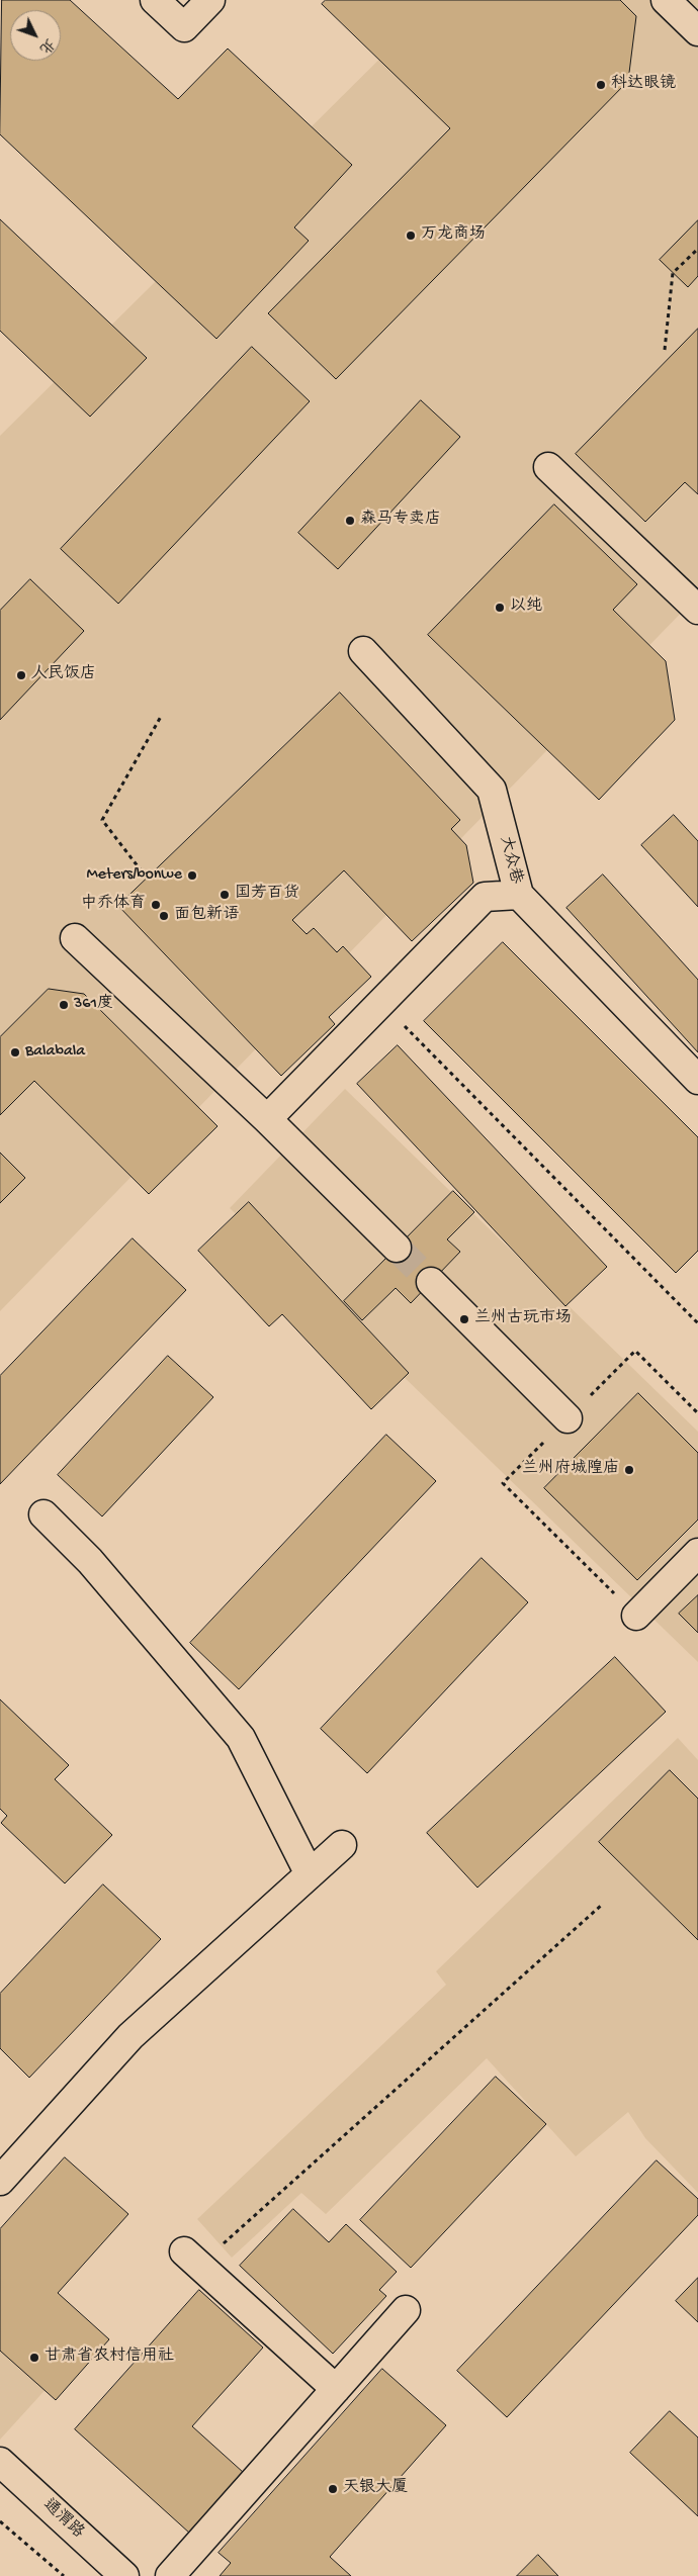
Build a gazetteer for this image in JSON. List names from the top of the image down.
{
  "streets": {
    "street": ["大众巷", "通渭路"]
  },
  "places": [
    "科达眼镜",
    "万龙商场",
    "森马专卖店",
    "以纯",
    "人民饭店",
    "Meters/bonwe",
    "国芳百货",
    "中乔体育",
    "面包新语",
    "361度",
    "Balabala",
    "兰州古玩市场",
    "兰州府城隍庙",
    "甘肃省农村信用社",
    "天银大厦"
  ],
  "north": "bottom right"
}
